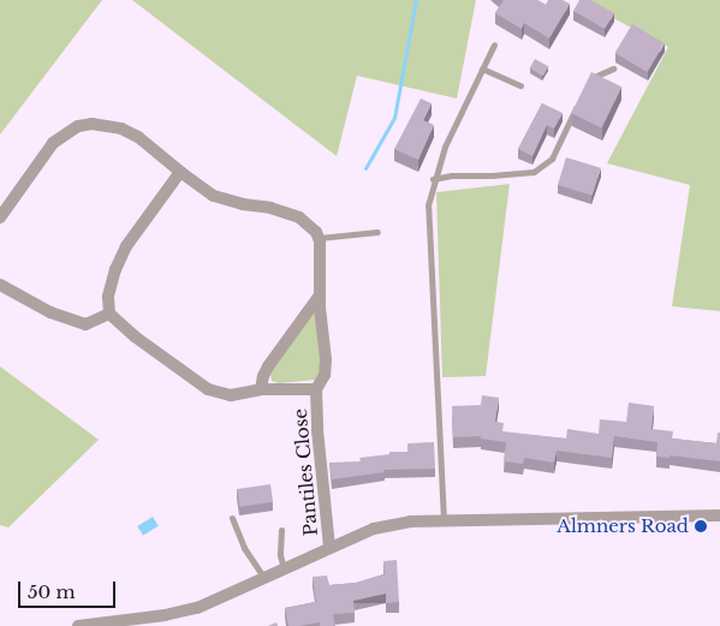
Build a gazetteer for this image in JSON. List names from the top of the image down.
{
  "streets": {
    "street": ["Pantiles Close"]
  },
  "places": ["Almners Road"],
  "scale_bar": "50 m"
}
